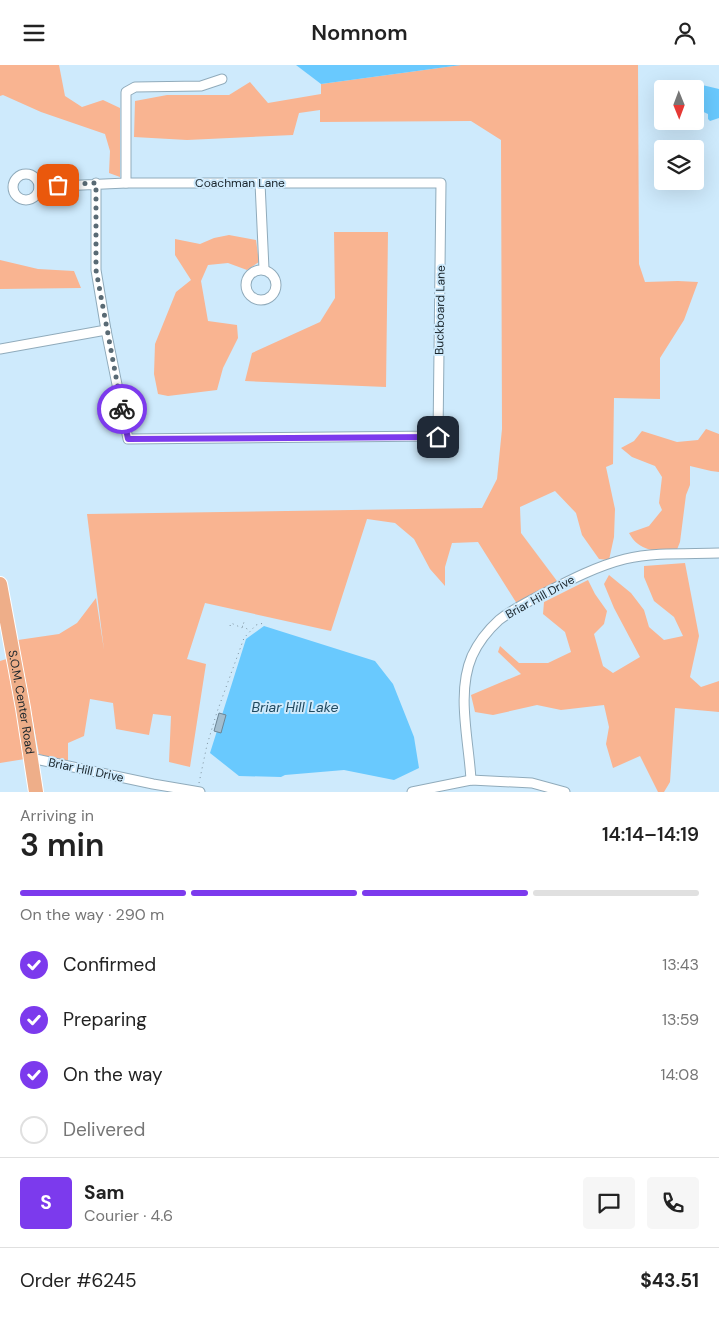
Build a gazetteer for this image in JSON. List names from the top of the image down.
{
  "streets": {
    "main road": ["S.O.M. Center Road"],
    "street": ["Coachman Lane", "Buckboard Lane", "Briar Hill Drive"]
  },
  "crossings": [
    ["Coachman Lane", "Buckboard Lane"],
    ["Briar Hill Drive", "S.O.M. Center Road"]
  ],
  "water": ["Briar Hill Lake"],
  "north": "bottom",
  "page": {
    "header": "Nomnom",
    "heading": ["3 min", "Arriving in", "14:14–14:19"],
    "panel": [
      "Sam",
      "Courier · 4.6",
      "Order #6245",
      "$43.51"
    ],
    "bar": "On the way · 290 m",
    "list": [
      ["Confirmed", "13:43"],
      ["Preparing", "13:59"],
      ["On the way", "14:08"],
      "Delivered"
    ],
    "round": "S"
  }
}
